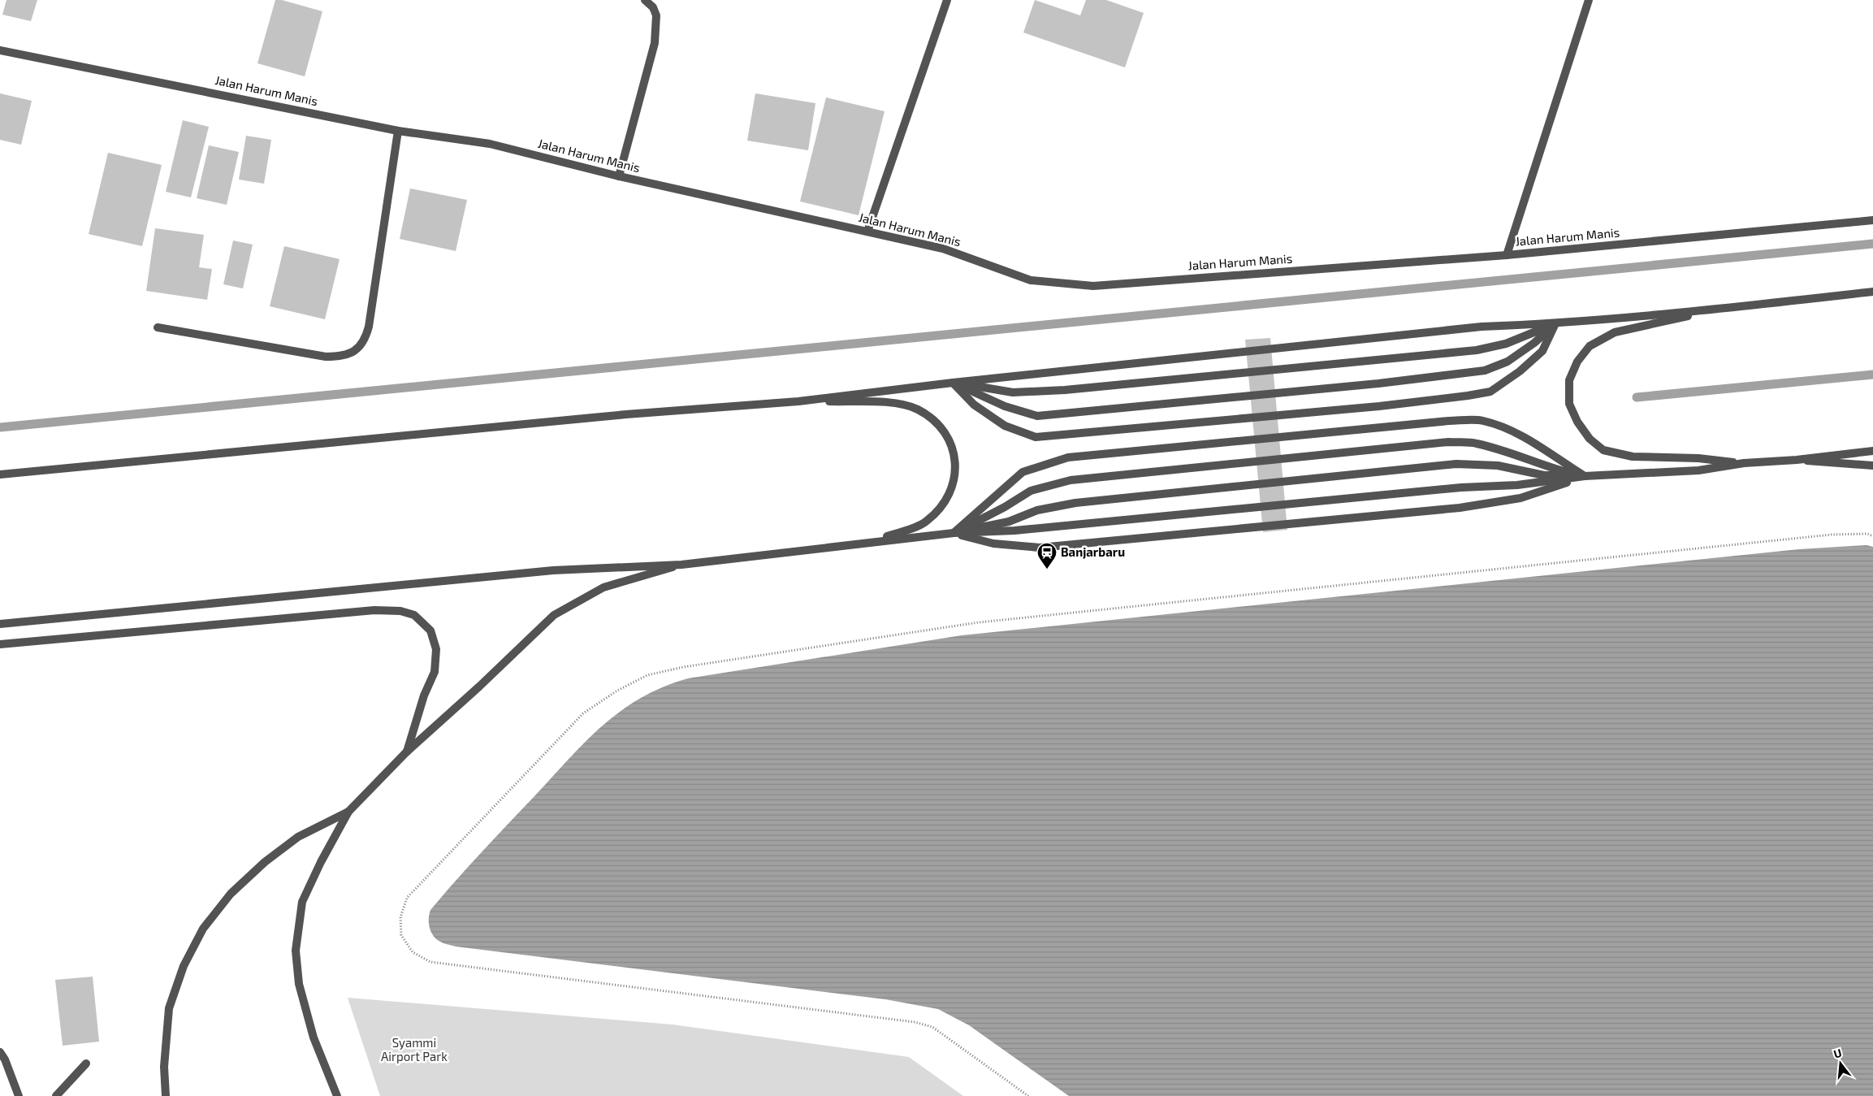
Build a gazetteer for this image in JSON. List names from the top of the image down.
{
  "streets": {
    "street": ["Jalan Harum Manis"]
  },
  "parks": ["Syammi Airport Park"],
  "places": {
    "station": ["Banjarbaru"]
  },
  "north": "top"
}
